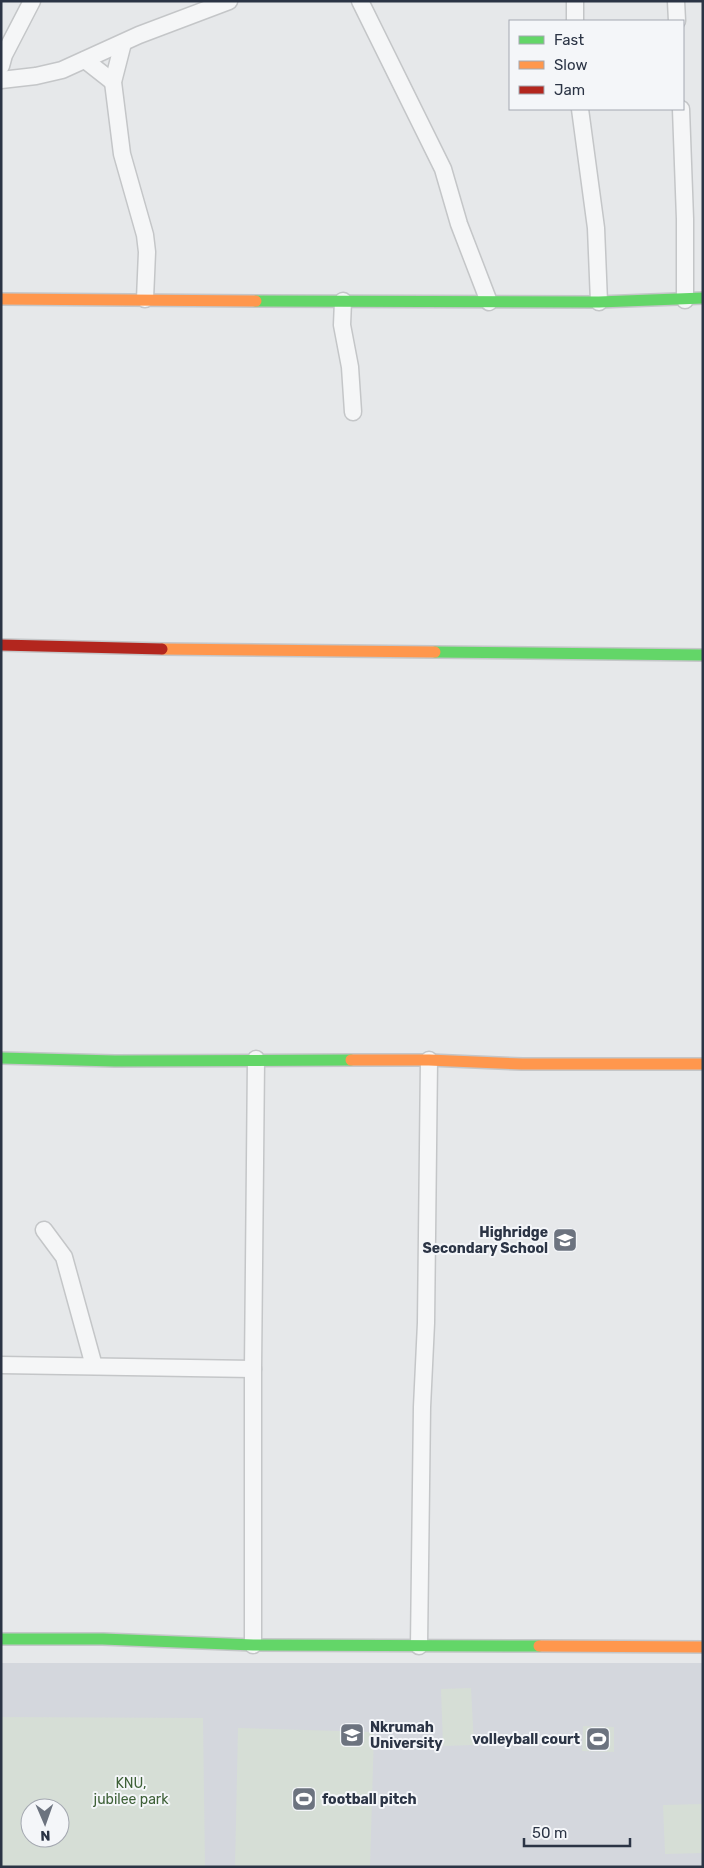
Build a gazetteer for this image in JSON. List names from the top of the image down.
{
  "parks": ["KNU, jubilee park"],
  "places": {
    "school or university": ["Highridge Secondary School", "Nkrumah University"],
    "sports": ["volleyball court", "football pitch"]
  },
  "legend": ["Fast", "Slow", "Jam"],
  "scale_bar": "50 m",
  "north": "bottom"
}
